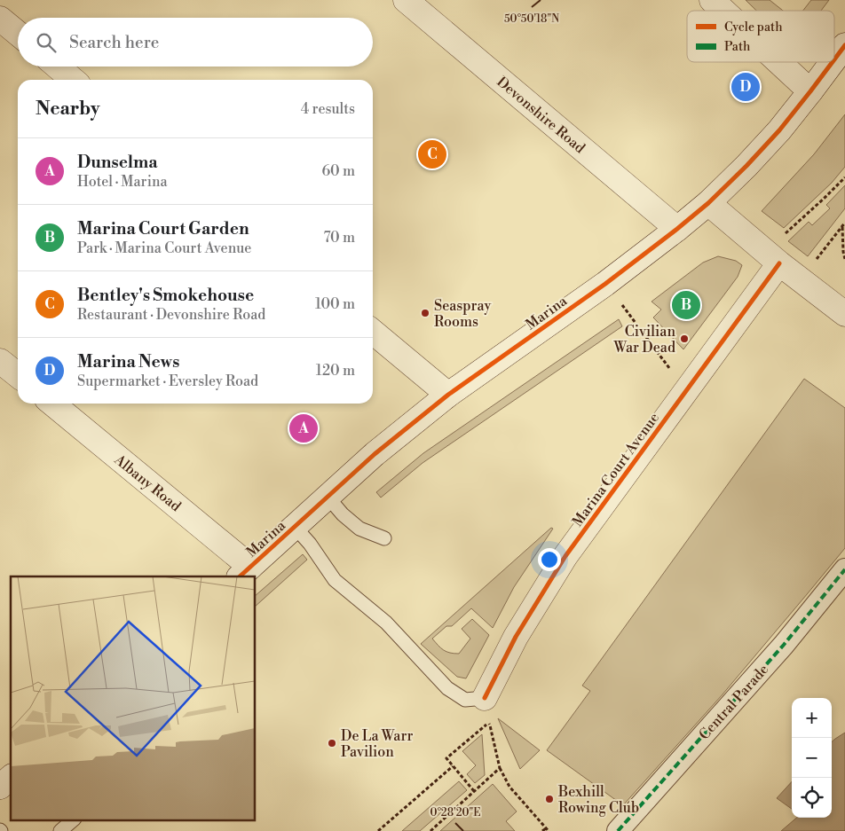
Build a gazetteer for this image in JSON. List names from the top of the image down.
{
  "streets": {
    "street": [
      "Devonshire Road",
      "Marina",
      "Marina Court Avenue",
      "Albany Road",
      "Central Parade"
    ]
  },
  "crossings": [
    ["Devonshire Road", "Marina"],
    ["Marina", "Albany Road"]
  ],
  "places": [
    "Seaspray Rooms",
    "Civilian War Dead",
    "De La Warr Pavilion",
    "Bexhill Rowing Club"
  ],
  "legend": ["Cycle path", "Path"],
  "page": {
    "search": "Search here",
    "pins": [
      "D",
      "C",
      "B",
      "A"
    ],
    "heading": ["Nearby", "4 results"],
    "list": [
      {
        "mark": "A",
        "name": "Dunselma",
        "note": "Hotel · Marina",
        "value": "60 m"
      },
      {
        "mark": "B",
        "name": "Marina Court Garden",
        "note": "Park · Marina Court Avenue",
        "value": "70 m"
      },
      {
        "mark": "C",
        "name": "Bentley's Smokehouse",
        "note": "Restaurant · Devonshire Road",
        "value": "100 m"
      },
      {
        "mark": "D",
        "name": "Marina News",
        "note": "Supermarket · Eversley Road",
        "value": "120 m"
      }
    ],
    "map_buttons": ["+", "−"]
  },
  "coordinates": ["50°50'18\"N", "0°28'20\"E"]
}
